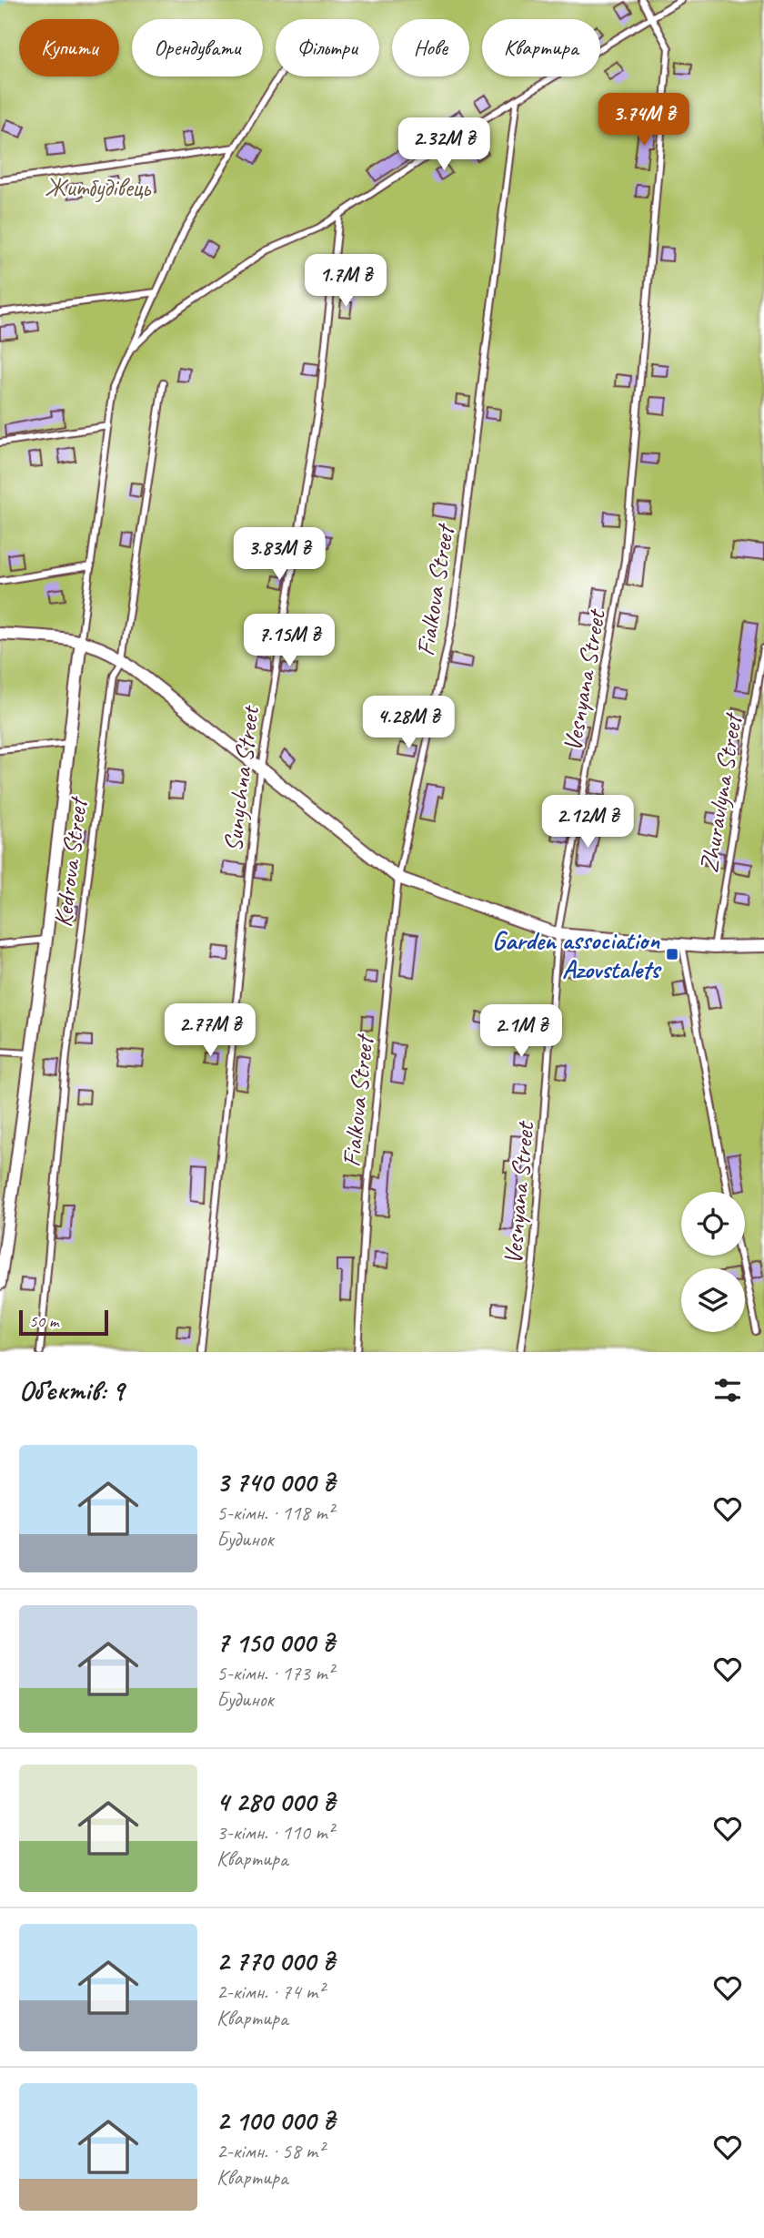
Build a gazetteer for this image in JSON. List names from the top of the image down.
{
  "streets": {
    "lane": [
      "Fialkova Street",
      "Vesnyana Street",
      "Sunychna Street",
      "Zhuravlyna Street",
      "Kedrova Street"
    ]
  },
  "parks": ["Житбудівець"],
  "places": {
    "transit": ["Garden association Azovstalets"]
  },
  "scale_bar": "50 m",
  "page": {
    "chip": [
      "Купити",
      "Орендувати",
      "Фільтри",
      "Нове",
      "Квартира"
    ],
    "price": [
      "3.74M ₴",
      "2.32M ₴",
      "1.7M ₴",
      "3.83M ₴",
      "7.15M ₴",
      "4.28M ₴",
      "2.12M ₴",
      "2.77M ₴",
      "2.1M ₴"
    ],
    "scale": "50 m",
    "heading": "Об’єктів: 9",
    "list": [
      {
        "name": "3 740 000 ₴",
        "note": "5-кімн. · 118 m² · Будинок"
      },
      {
        "name": "7 150 000 ₴",
        "note": "5-кімн. · 173 m² · Будинок"
      },
      {
        "name": "4 280 000 ₴",
        "note": "3-кімн. · 110 m² · Квартира"
      },
      {
        "name": "2 770 000 ₴",
        "note": "2-кімн. · 74 m² · Квартира"
      },
      {
        "name": "2 100 000 ₴",
        "note": "2-кімн. · 58 m² · Квартира"
      }
    ]
  }
}
